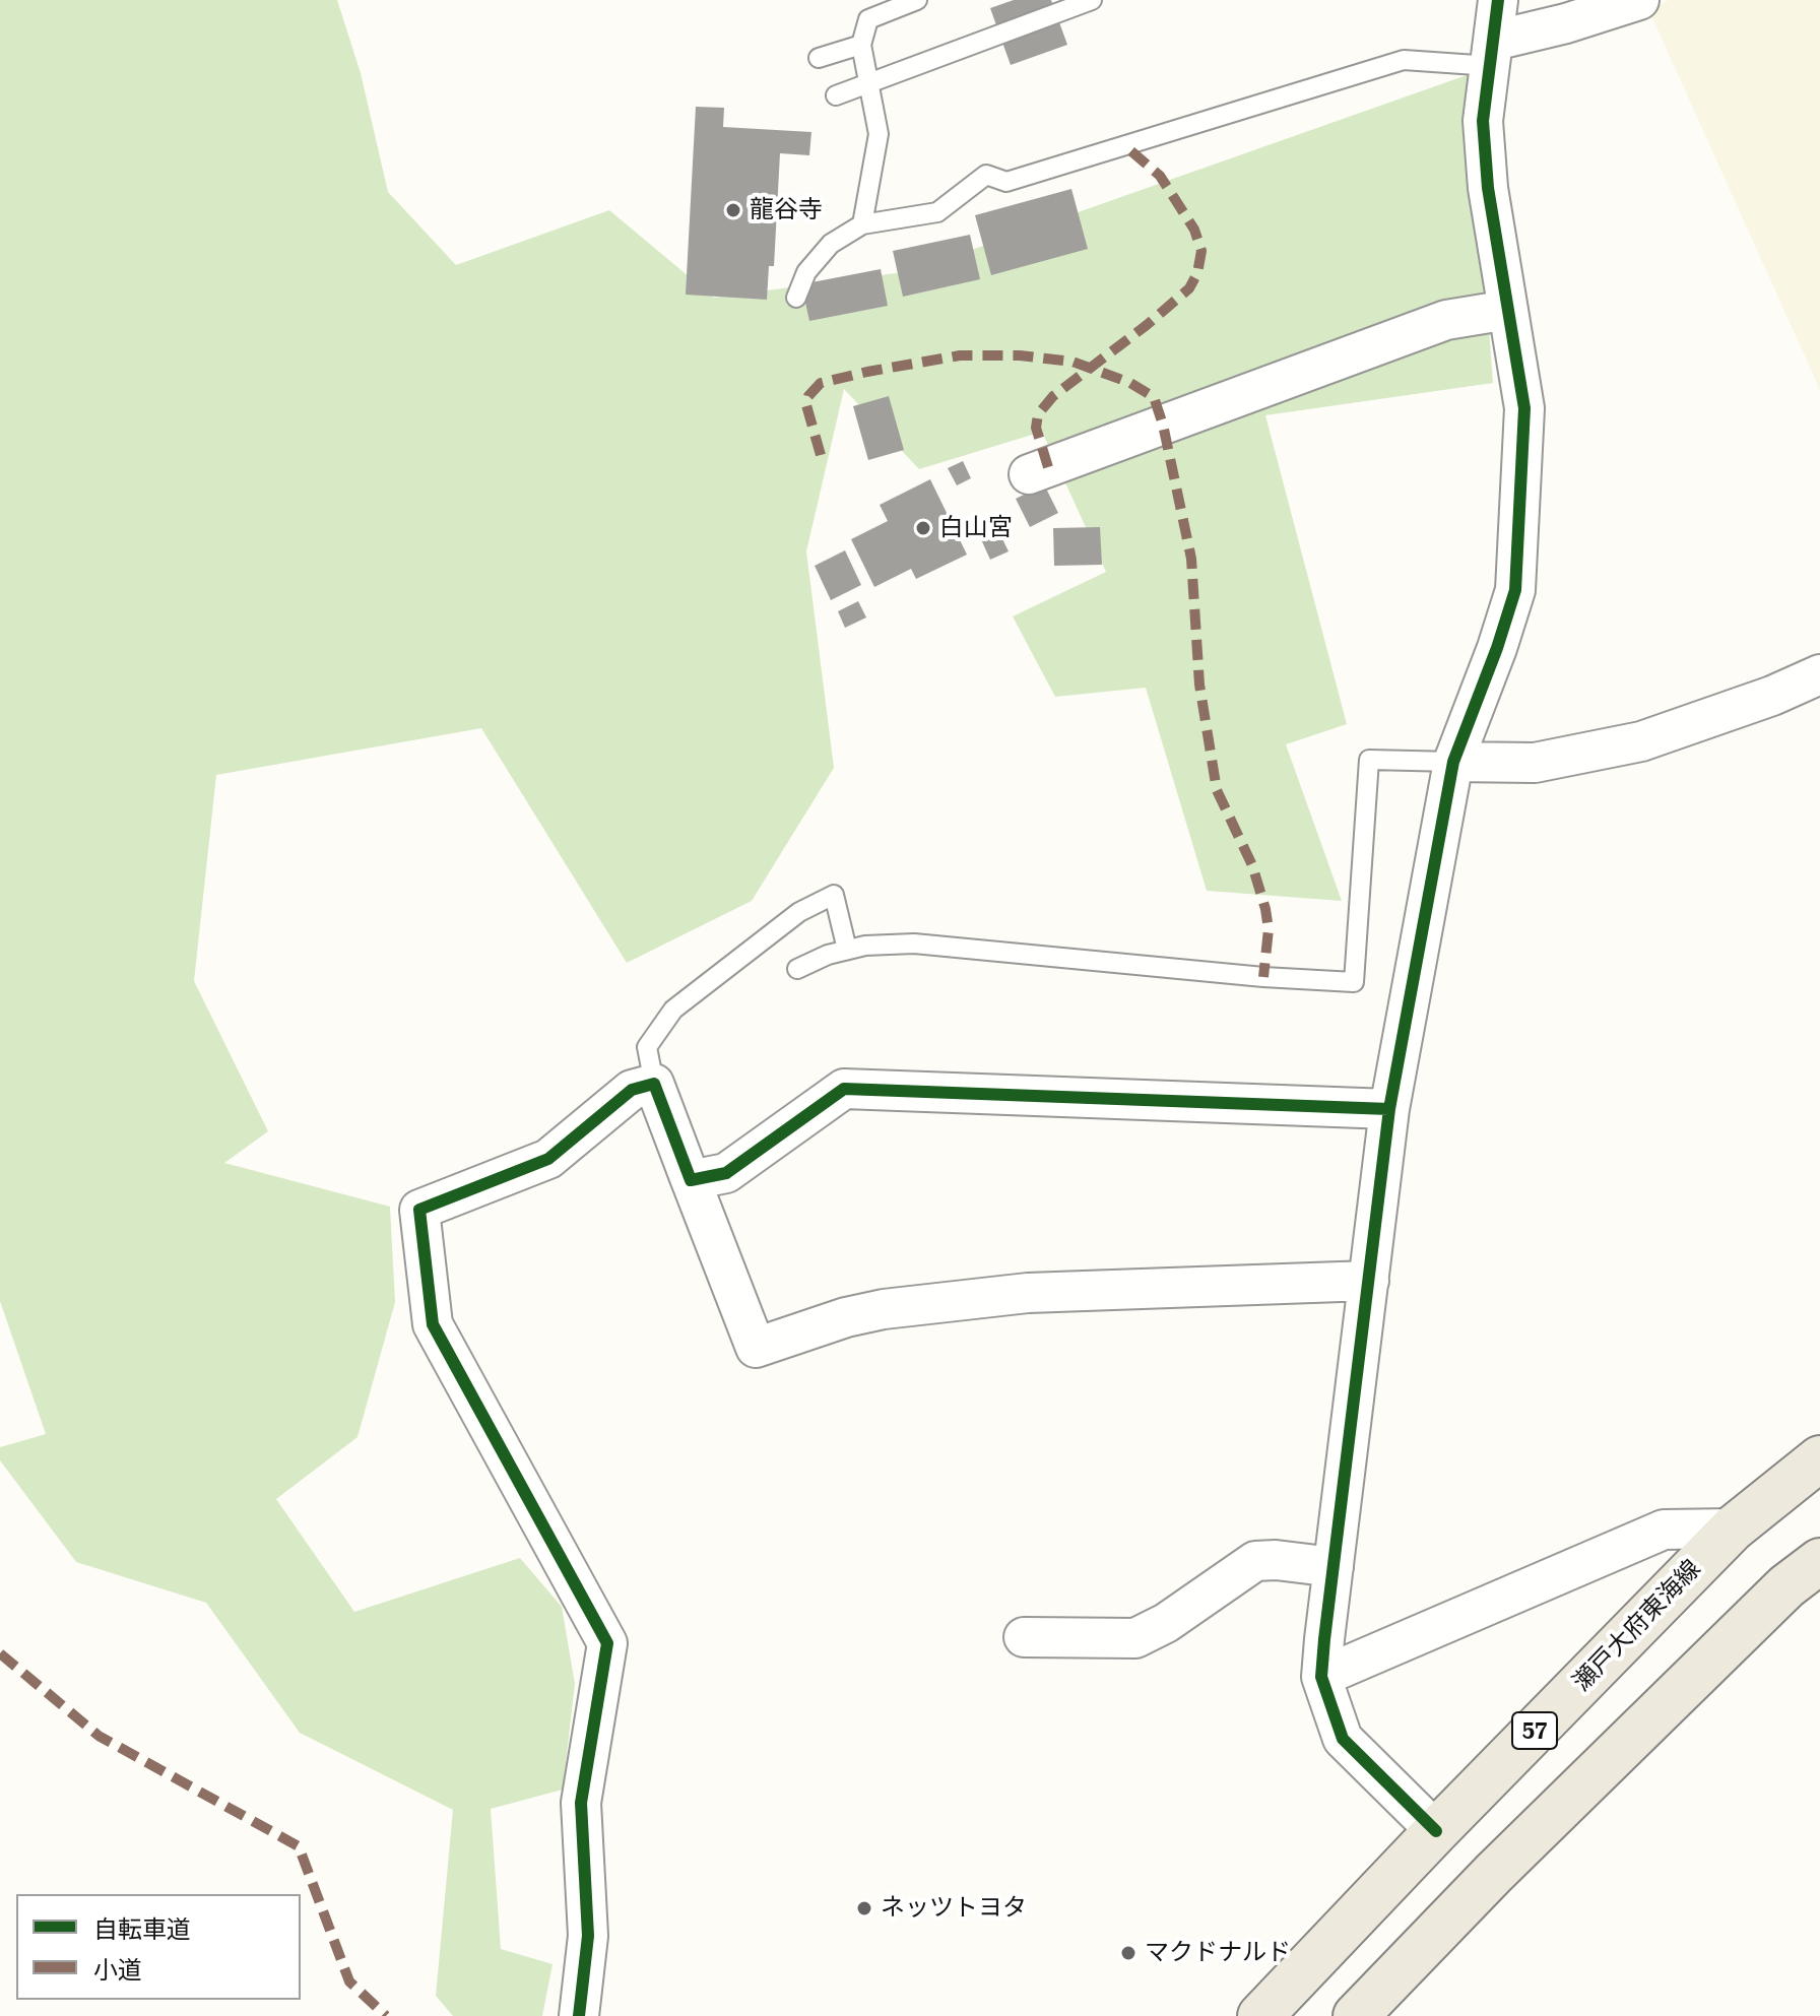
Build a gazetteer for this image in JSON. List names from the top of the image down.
{
  "streets": {
    "main road": ["瀬戸大府東海線", "57"]
  },
  "places": [
    "龍谷寺",
    "白山宮",
    "ネッツトヨタ",
    "マクドナルド"
  ],
  "legend": ["自転車道", "小道"]
}
